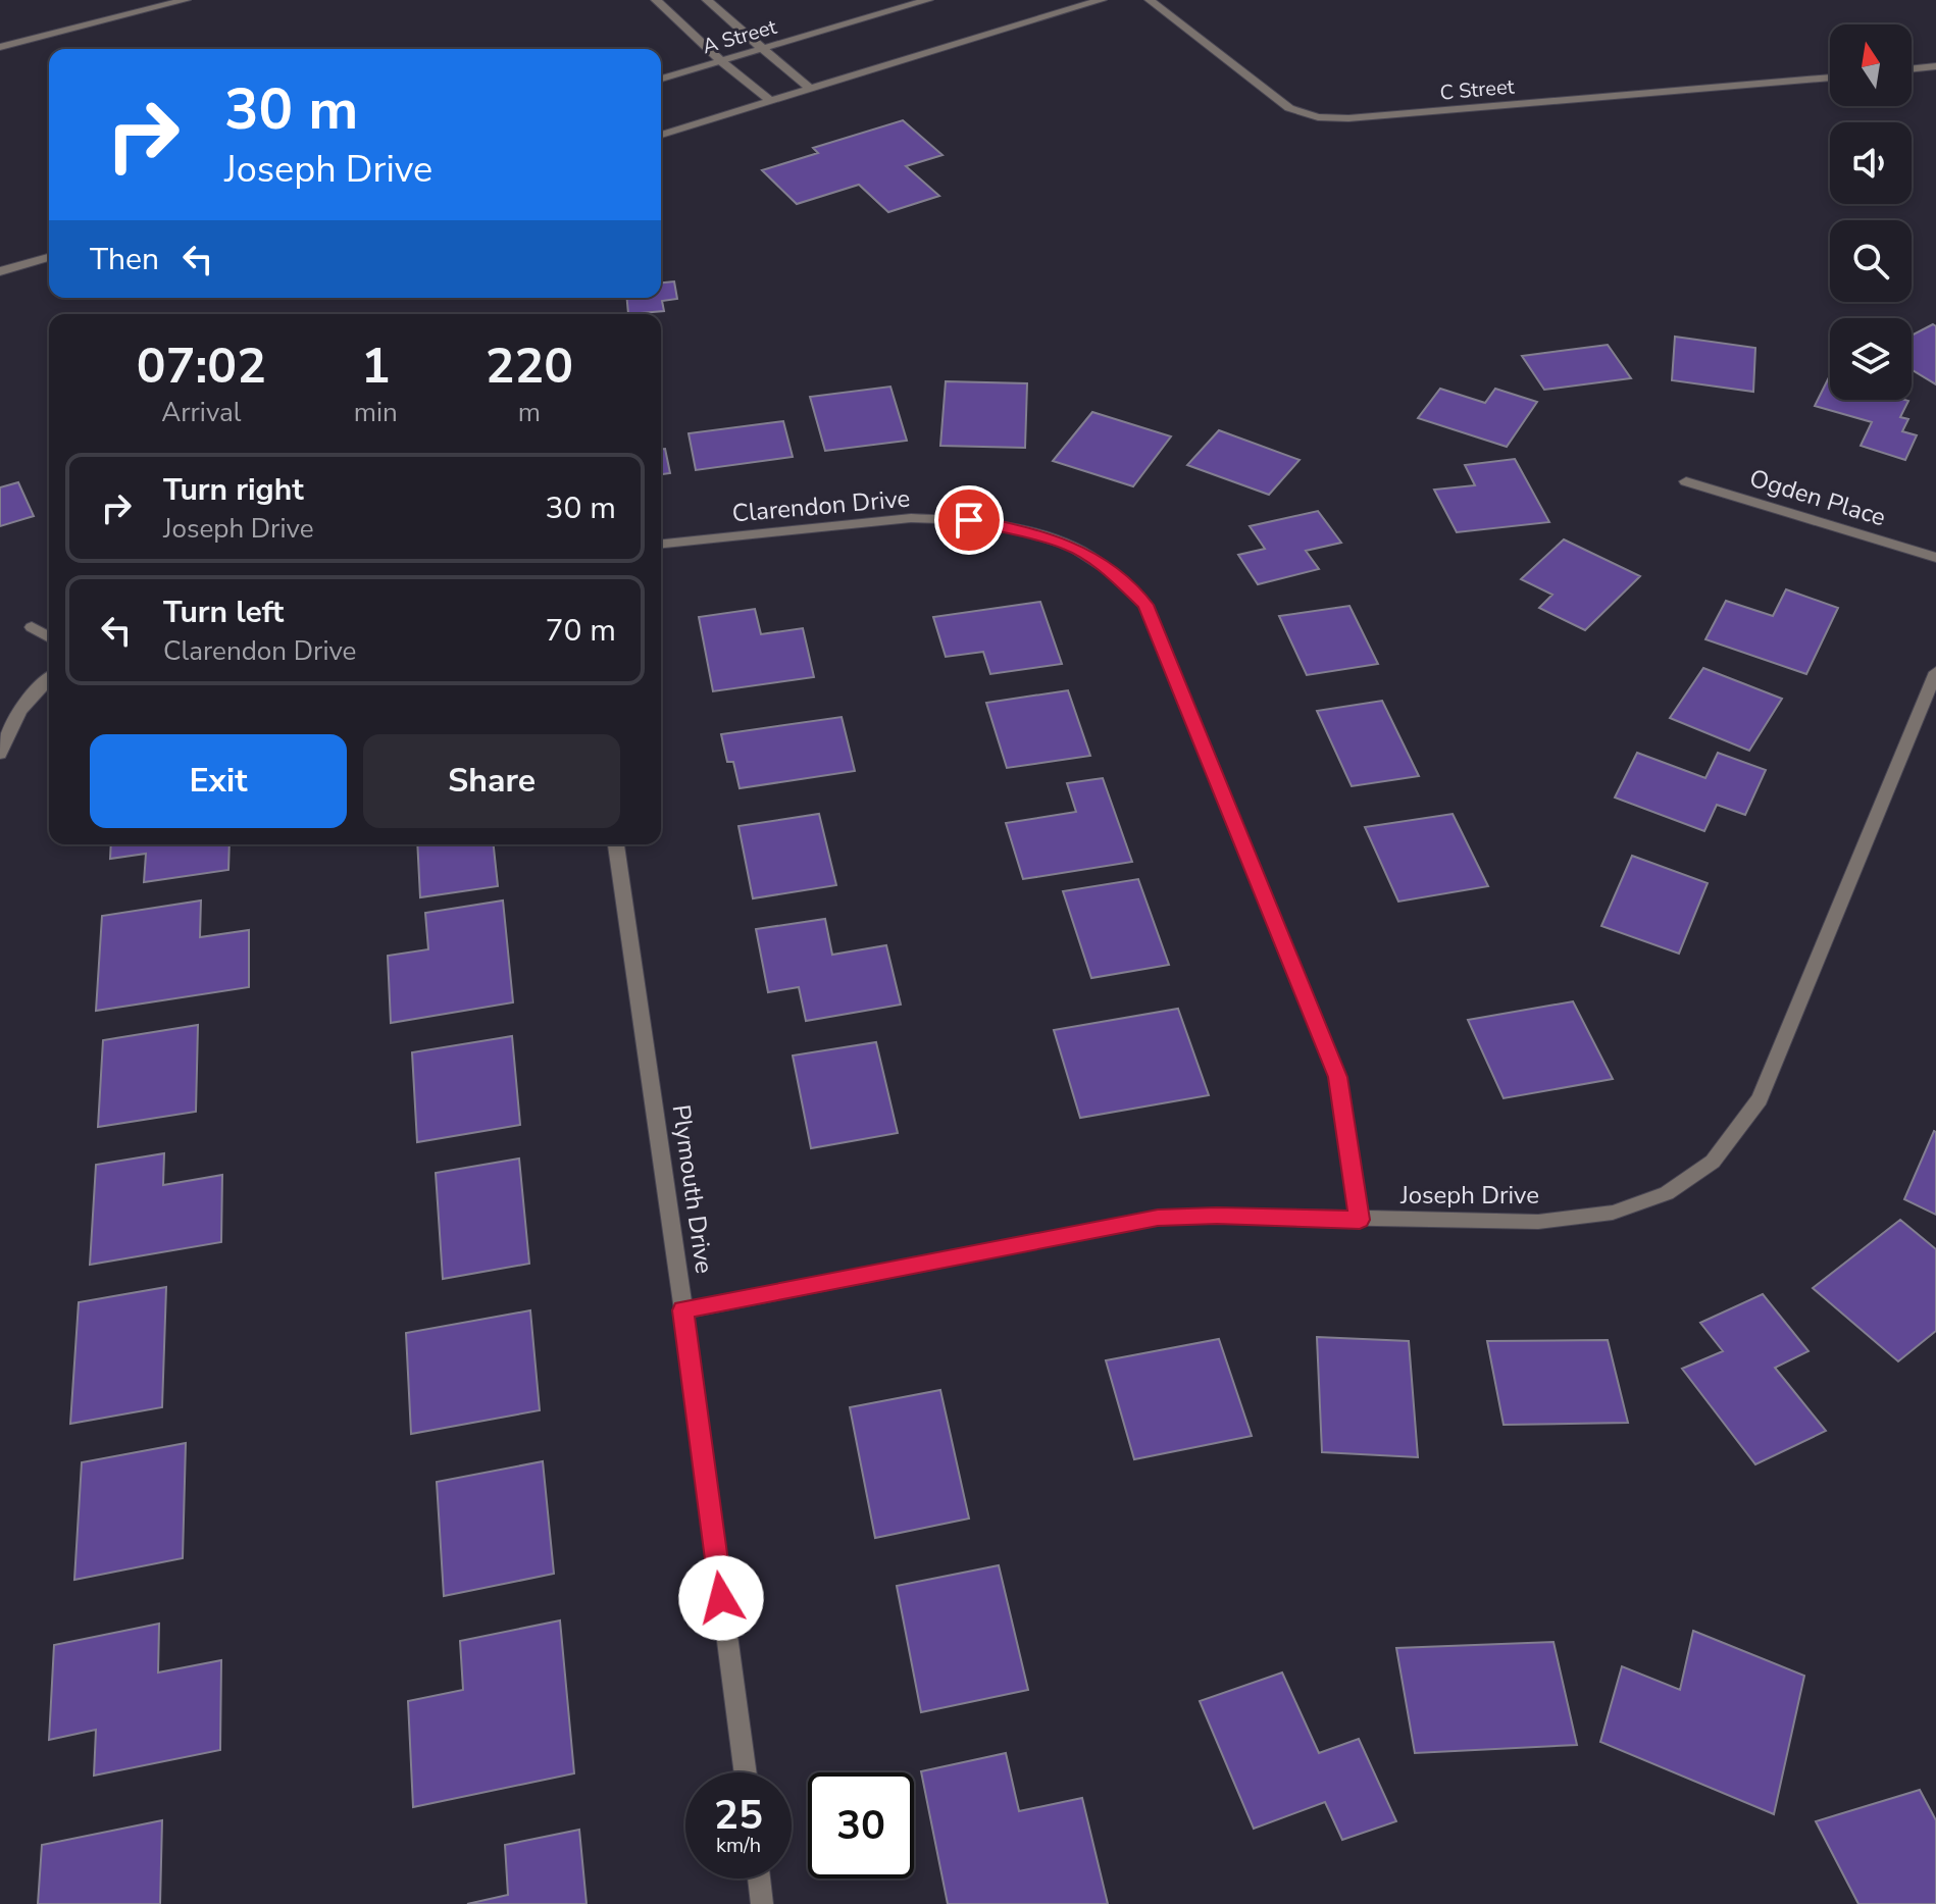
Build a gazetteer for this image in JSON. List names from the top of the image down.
{
  "streets": {
    "street": [
      "A Street",
      "C Street",
      "Ogden Place",
      "Clarendon Drive",
      "Plymouth Drive",
      "Joseph Drive"
    ]
  },
  "crossings": [
    ["Clarendon Drive", "Joseph Drive"],
    ["Plymouth Drive", "Joseph Drive"]
  ],
  "north": "top",
  "page": {
    "turn": ["30 m", "Joseph Drive"],
    "then": "Then",
    "eta": [
      "07:02",
      "Arrival",
      "1",
      "min",
      "220",
      "m"
    ],
    "list": [
      {
        "name": "Turn right",
        "note": "Joseph Drive",
        "value": "30 m"
      },
      {
        "name": "Turn left",
        "note": "Clarendon Drive",
        "value": "70 m"
      }
    ],
    "buttons": ["Exit", "Share"],
    "speed": "25 km/h",
    "limit": "30"
  }
}
